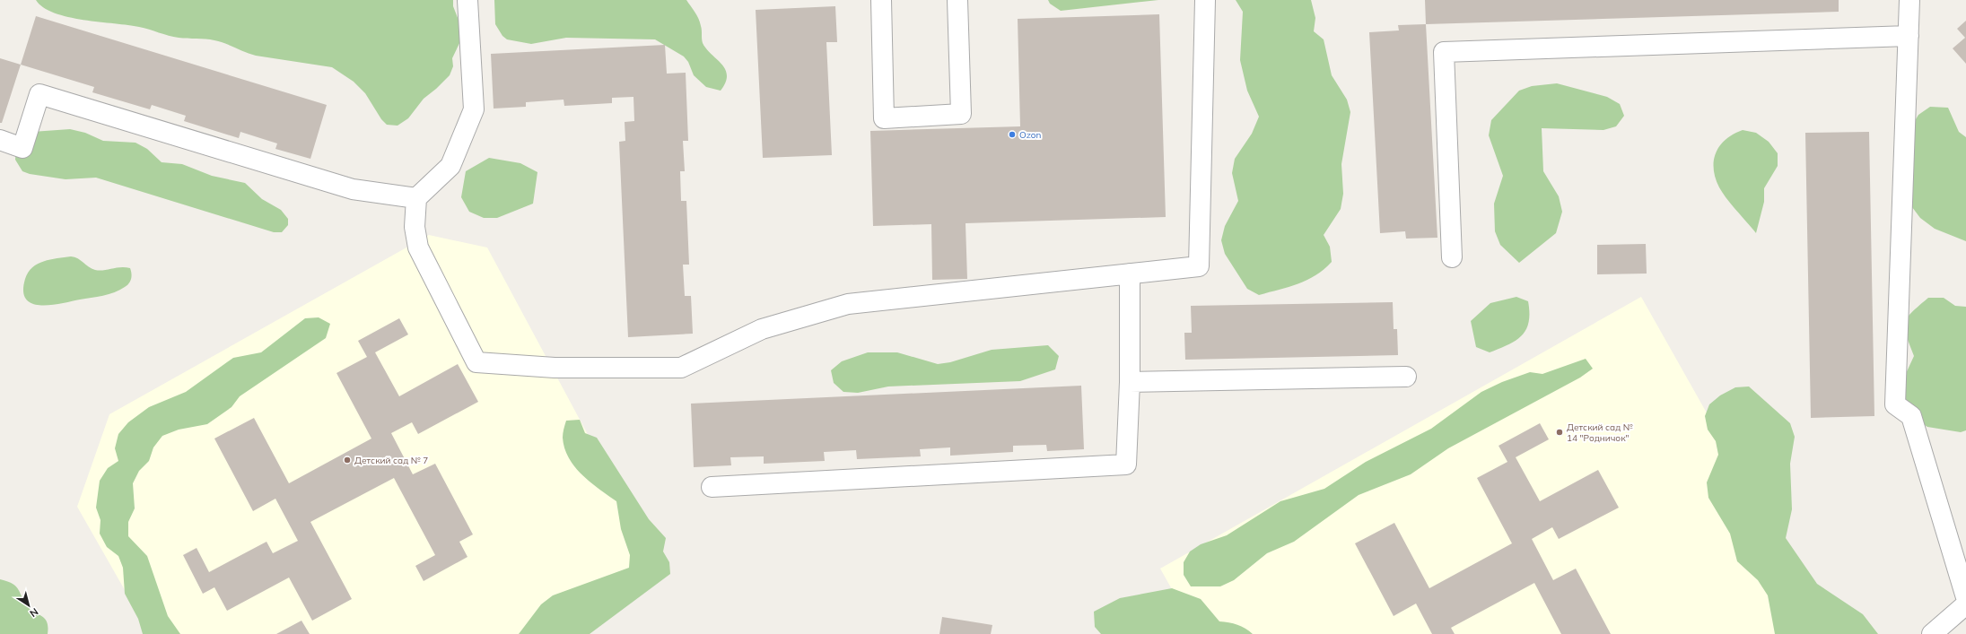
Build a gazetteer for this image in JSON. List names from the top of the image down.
{
  "places": ["Ozon", "Детский сад № 14 \"Родничок\"", "Детский сад № 7"],
  "north": "bottom right"
}
